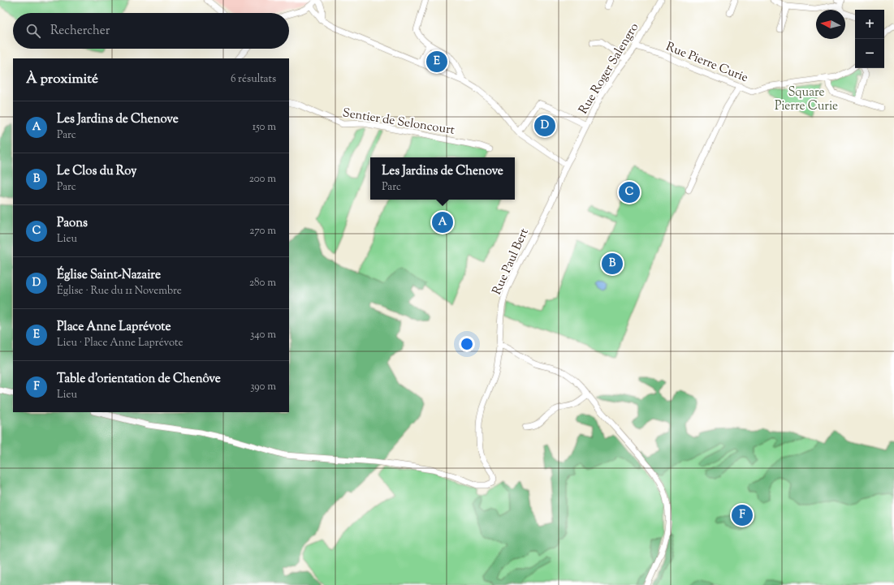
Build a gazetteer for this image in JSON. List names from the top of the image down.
{
  "streets": {
    "street": [
      "Rue Pierre Curie",
      "Rue Roger Salengro",
      "Sentier de Seloncourt",
      "Rue Paul Bert"
    ]
  },
  "crossings": [
    ["Rue Pierre Curie", "Rue Roger Salengro"],
    ["Rue Roger Salengro", "Rue Paul Bert"]
  ],
  "parks": ["Square Pierre Curie"],
  "north": "left",
  "page": {
    "map_buttons": ["+", "−"],
    "search": "Rechercher",
    "pins": [
      "E",
      "D",
      "C",
      "A",
      "B",
      "F"
    ],
    "heading": ["À proximité", "6 résultats"],
    "list": [
      {
        "mark": "A",
        "name": "Les Jardins de Chenove",
        "note": "Parc",
        "value": "150 m"
      },
      {
        "mark": "B",
        "name": "Le Clos du Roy",
        "note": "Parc",
        "value": "200 m"
      },
      {
        "mark": "C",
        "name": "Paons",
        "note": "Lieu",
        "value": "270 m"
      },
      {
        "mark": "D",
        "name": "Église Saint-Nazaire",
        "note": "Église · Rue du 11 Novembre",
        "value": "280 m"
      },
      {
        "mark": "E",
        "name": "Place Anne Laprévote",
        "note": "Lieu · Place Anne Laprévote",
        "value": "340 m"
      },
      {
        "mark": "F",
        "name": "Table d'orientation de Chenôve",
        "note": "Lieu",
        "value": "390 m"
      }
    ],
    "popup": ["Les Jardins de Chenove", "Parc"]
  }
}
